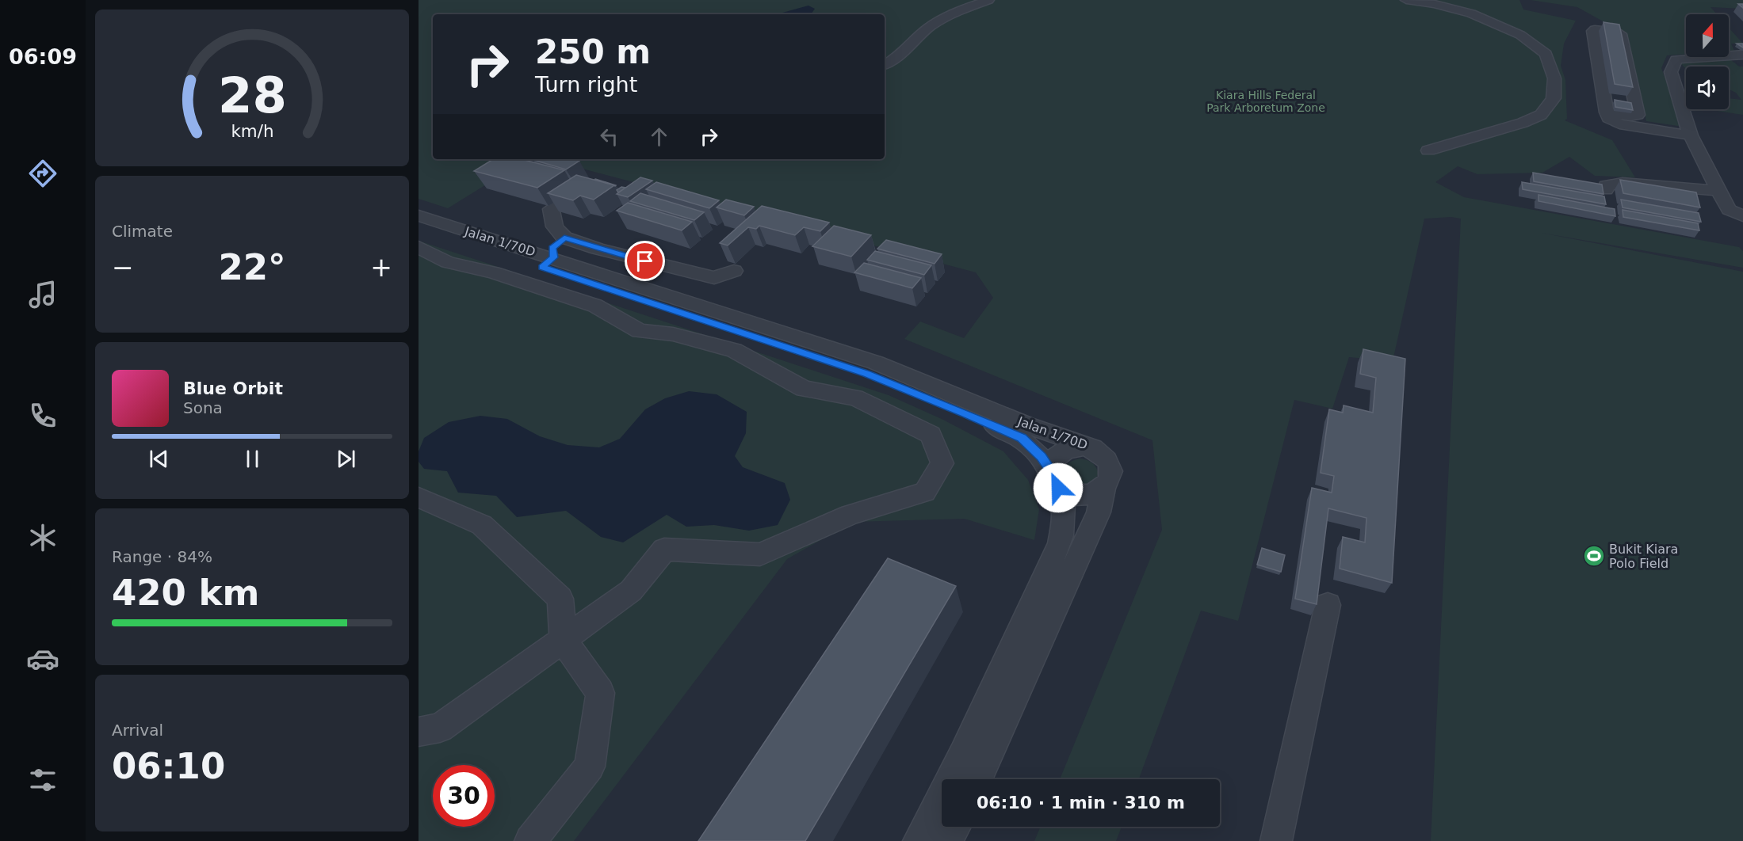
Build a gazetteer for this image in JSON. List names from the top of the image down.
{
  "streets": {
    "street": ["Jalan 1/70D"]
  },
  "parks": ["Kiara Hills Federal Park Arboretum Zone"],
  "places": {
    "sports": ["Bukit Kiara Polo Field"]
  },
  "north": "top",
  "page": {
    "tabs": "06:09",
    "turn": ["250 m", "Turn right"],
    "tile": [
      "Climate",
      ["Range · 84%", "420 km"],
      ["Arrival", "06:10"]
    ],
    "heat": ["−", "22°", "+"],
    "song": ["Blue Orbit", "Sona"],
    "limit": "30",
    "trip": "06:10 · 1 min · 310 m",
    "gauge": ["28", "km/h"]
  }
}
